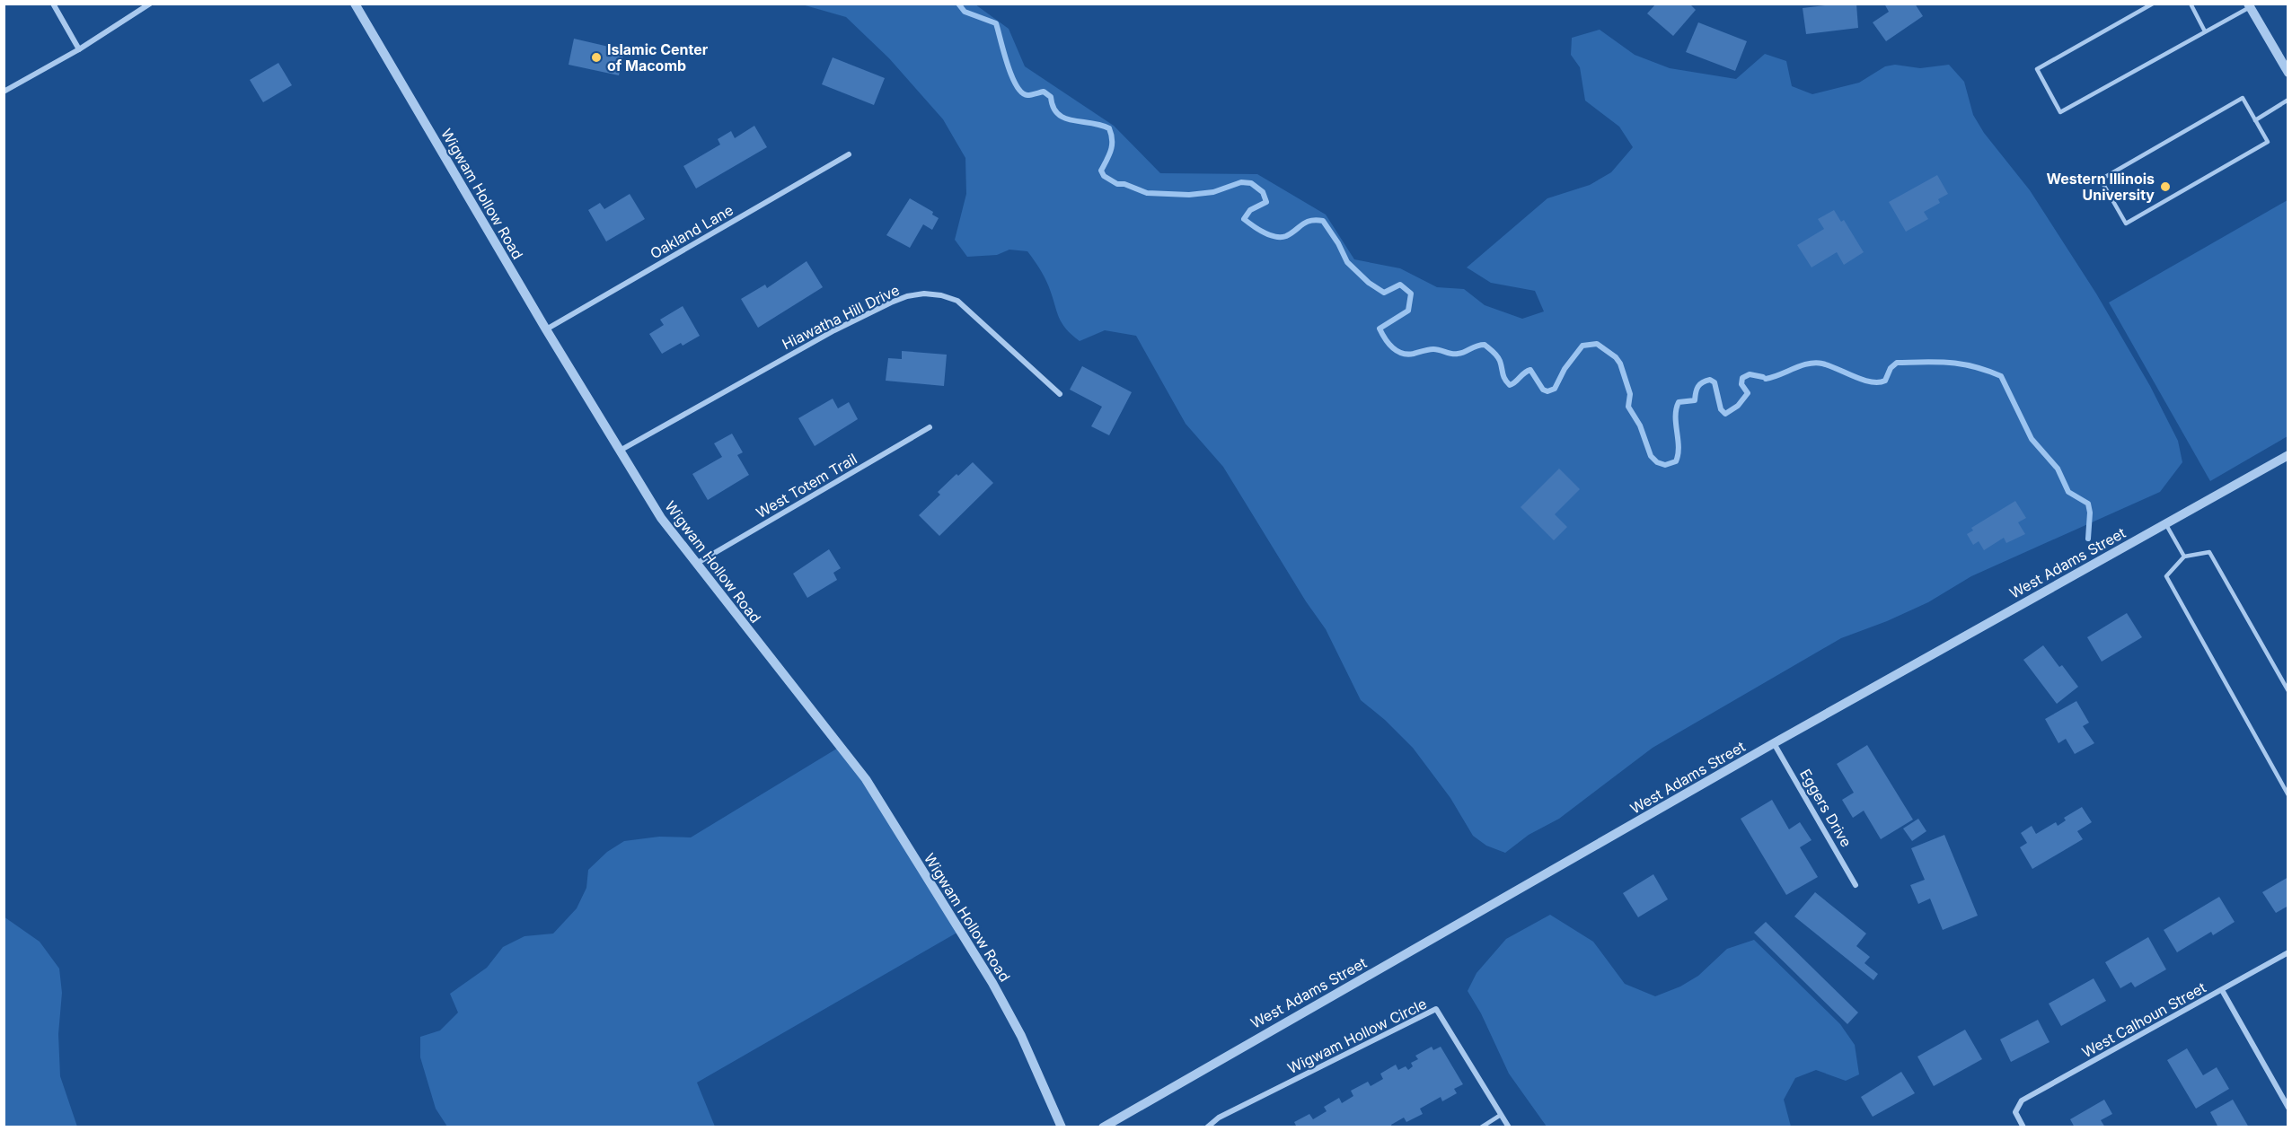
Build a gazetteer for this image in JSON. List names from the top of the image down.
{
  "streets": {
    "street": [
      "Wigwam Hollow Road",
      "Oakland Lane",
      "Hiawatha Hill Drive",
      "West Totem Trail",
      "West Adams Street",
      "Eggers Drive",
      "West Calhoun Street",
      "Wigwam Hollow Circle"
    ]
  },
  "crossings": [
    ["Wigwam Hollow Road", "Oakland Lane"],
    ["Wigwam Hollow Road", "Hiawatha Hill Drive"],
    ["Wigwam Hollow Road", "West Totem Trail"],
    ["West Adams Street", "Eggers Drive"]
  ],
  "places": ["Islamic Center of Macomb", "Western Illinois University"]
}
